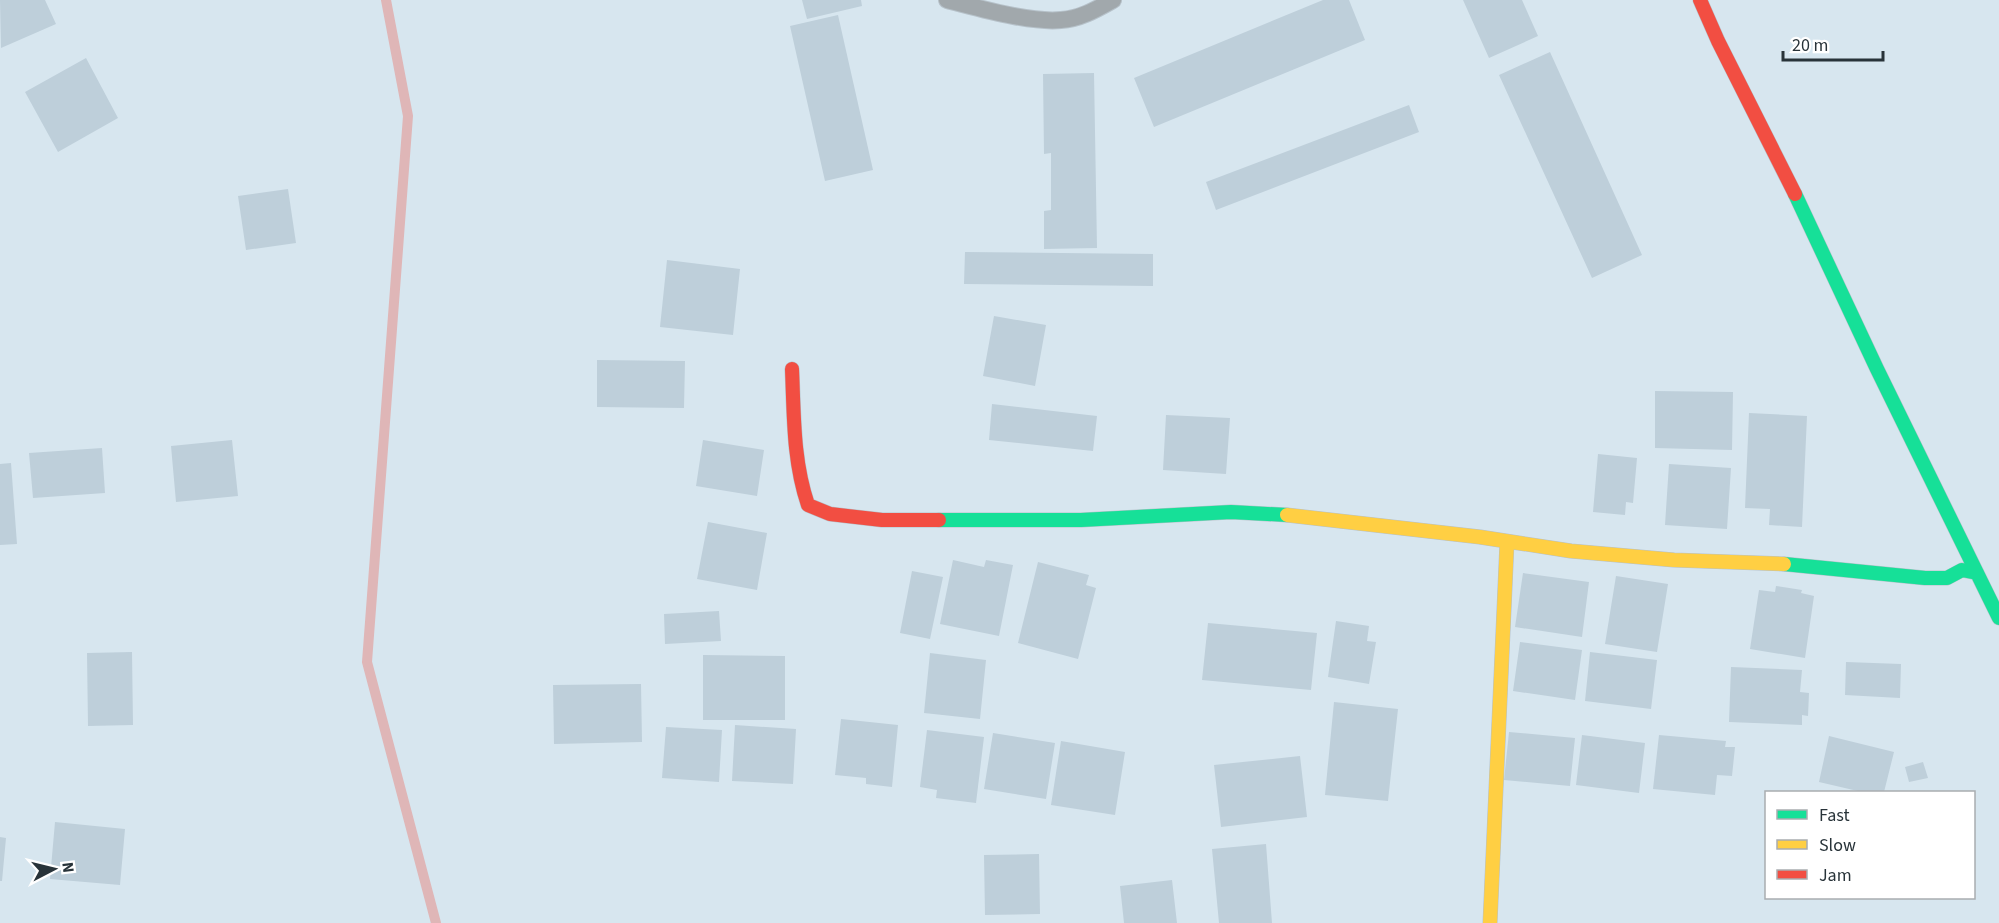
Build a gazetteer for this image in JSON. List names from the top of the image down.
{
  "legend": ["Fast", "Slow", "Jam"],
  "scale_bar": "20 m",
  "north": "right"
}
